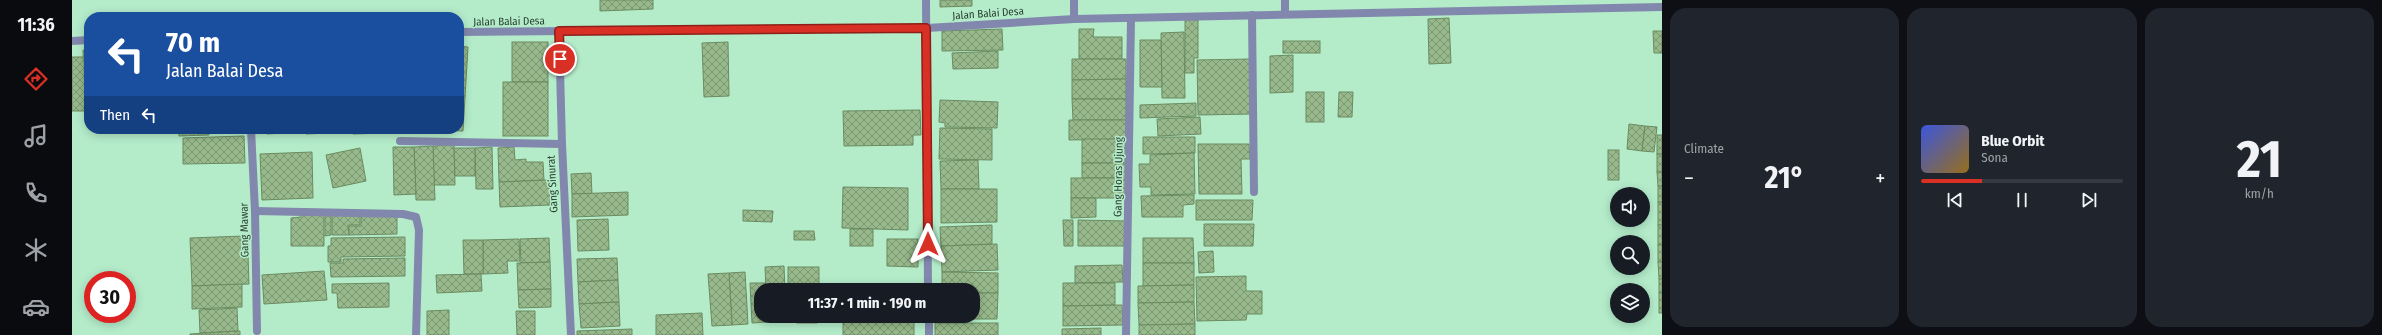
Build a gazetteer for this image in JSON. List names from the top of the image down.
{
  "streets": {
    "street": [
      "Jalan Balai Desa",
      "Gang Horas Ujung",
      "Gang Sinurat",
      "Gang Mawar"
    ]
  },
  "crossings": [
    ["Jalan Balai Desa", "Gang Horas Ujung"],
    ["Jalan Balai Desa", "Gang Sinurat"]
  ],
  "page": {
    "tabs": "11:36",
    "tile": [
      "Climate",
      ["21", "km/h"]
    ],
    "turn": ["70 m", "Jalan Balai Desa"],
    "then": "Then",
    "song": ["Blue Orbit", "Sona"],
    "heat": ["−", "21°", "+"],
    "limit": "30",
    "trip": "11:37 · 1 min · 190 m"
  }
}
